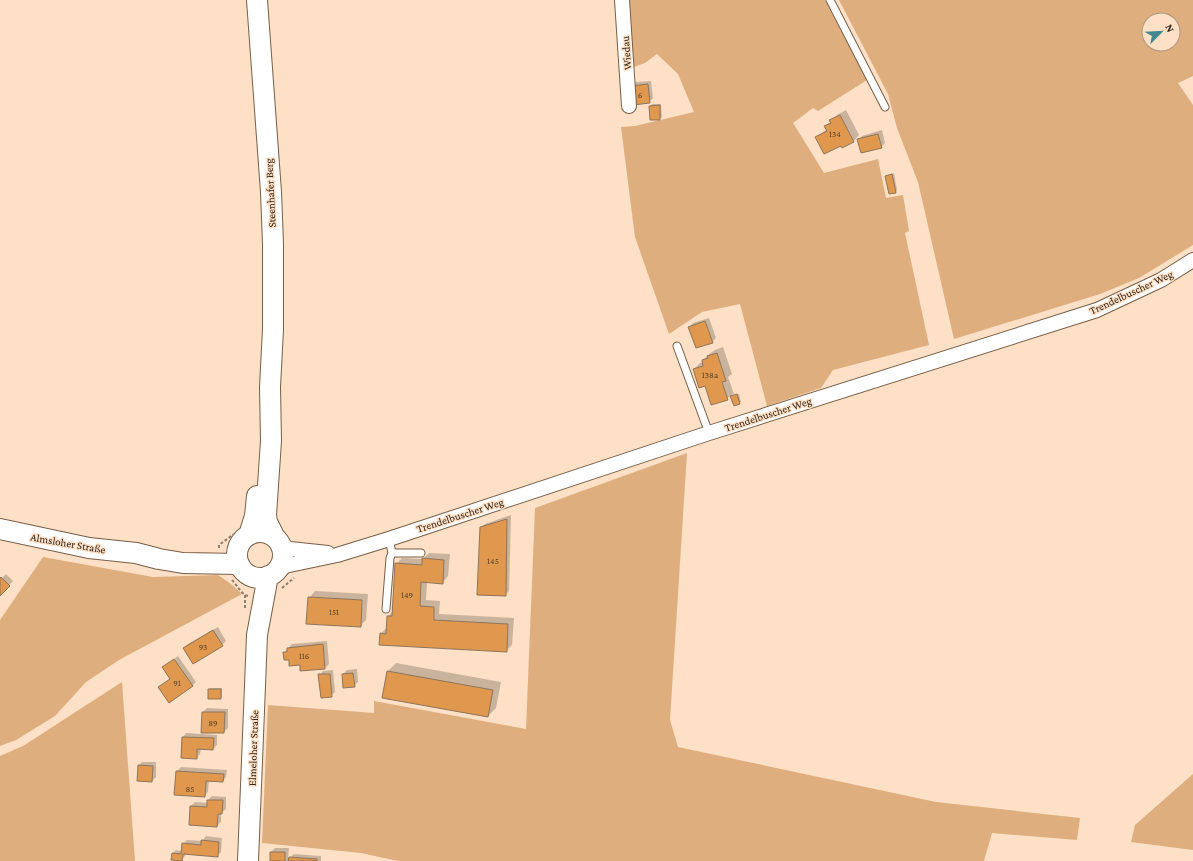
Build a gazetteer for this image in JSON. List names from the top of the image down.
{
  "streets": {
    "street": [
      "Wiedau",
      "Steenhafer Berg",
      "Trendelbuscher Weg",
      "Almsloher Straße",
      "Elmeloher Straße"
    ]
  },
  "crossings": [
    ["Steenhafer Berg", "Trendelbuscher Weg"],
    ["Steenhafer Berg", "Almsloher Straße"],
    ["Steenhafer Berg", "Elmeloher Straße"],
    ["Trendelbuscher Weg", "Almsloher Straße"],
    ["Trendelbuscher Weg", "Elmeloher Straße"],
    ["Almsloher Straße", "Elmeloher Straße"]
  ],
  "house_numbers": [
    "6",
    "134",
    "138a",
    "145",
    "149",
    "151",
    "93",
    "116",
    "91",
    "89",
    "85"
  ],
  "north": "top right"
}
